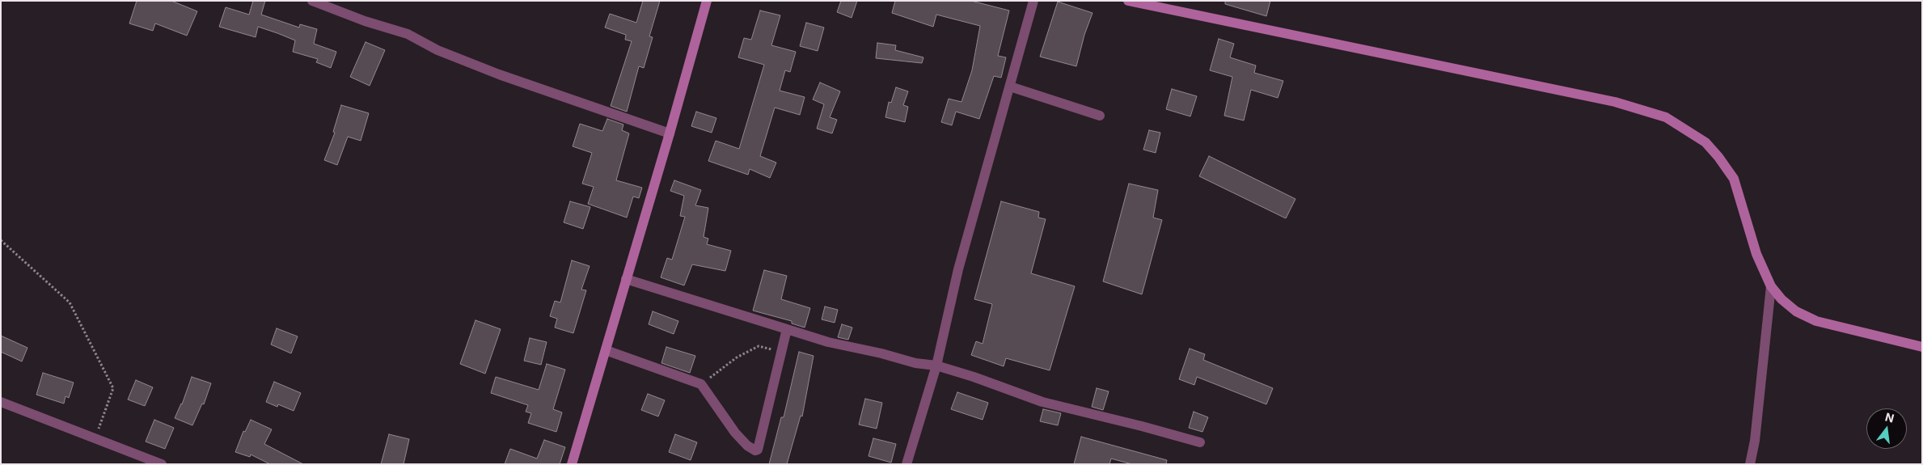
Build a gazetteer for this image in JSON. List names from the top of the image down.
{
  "north": "top"
}
